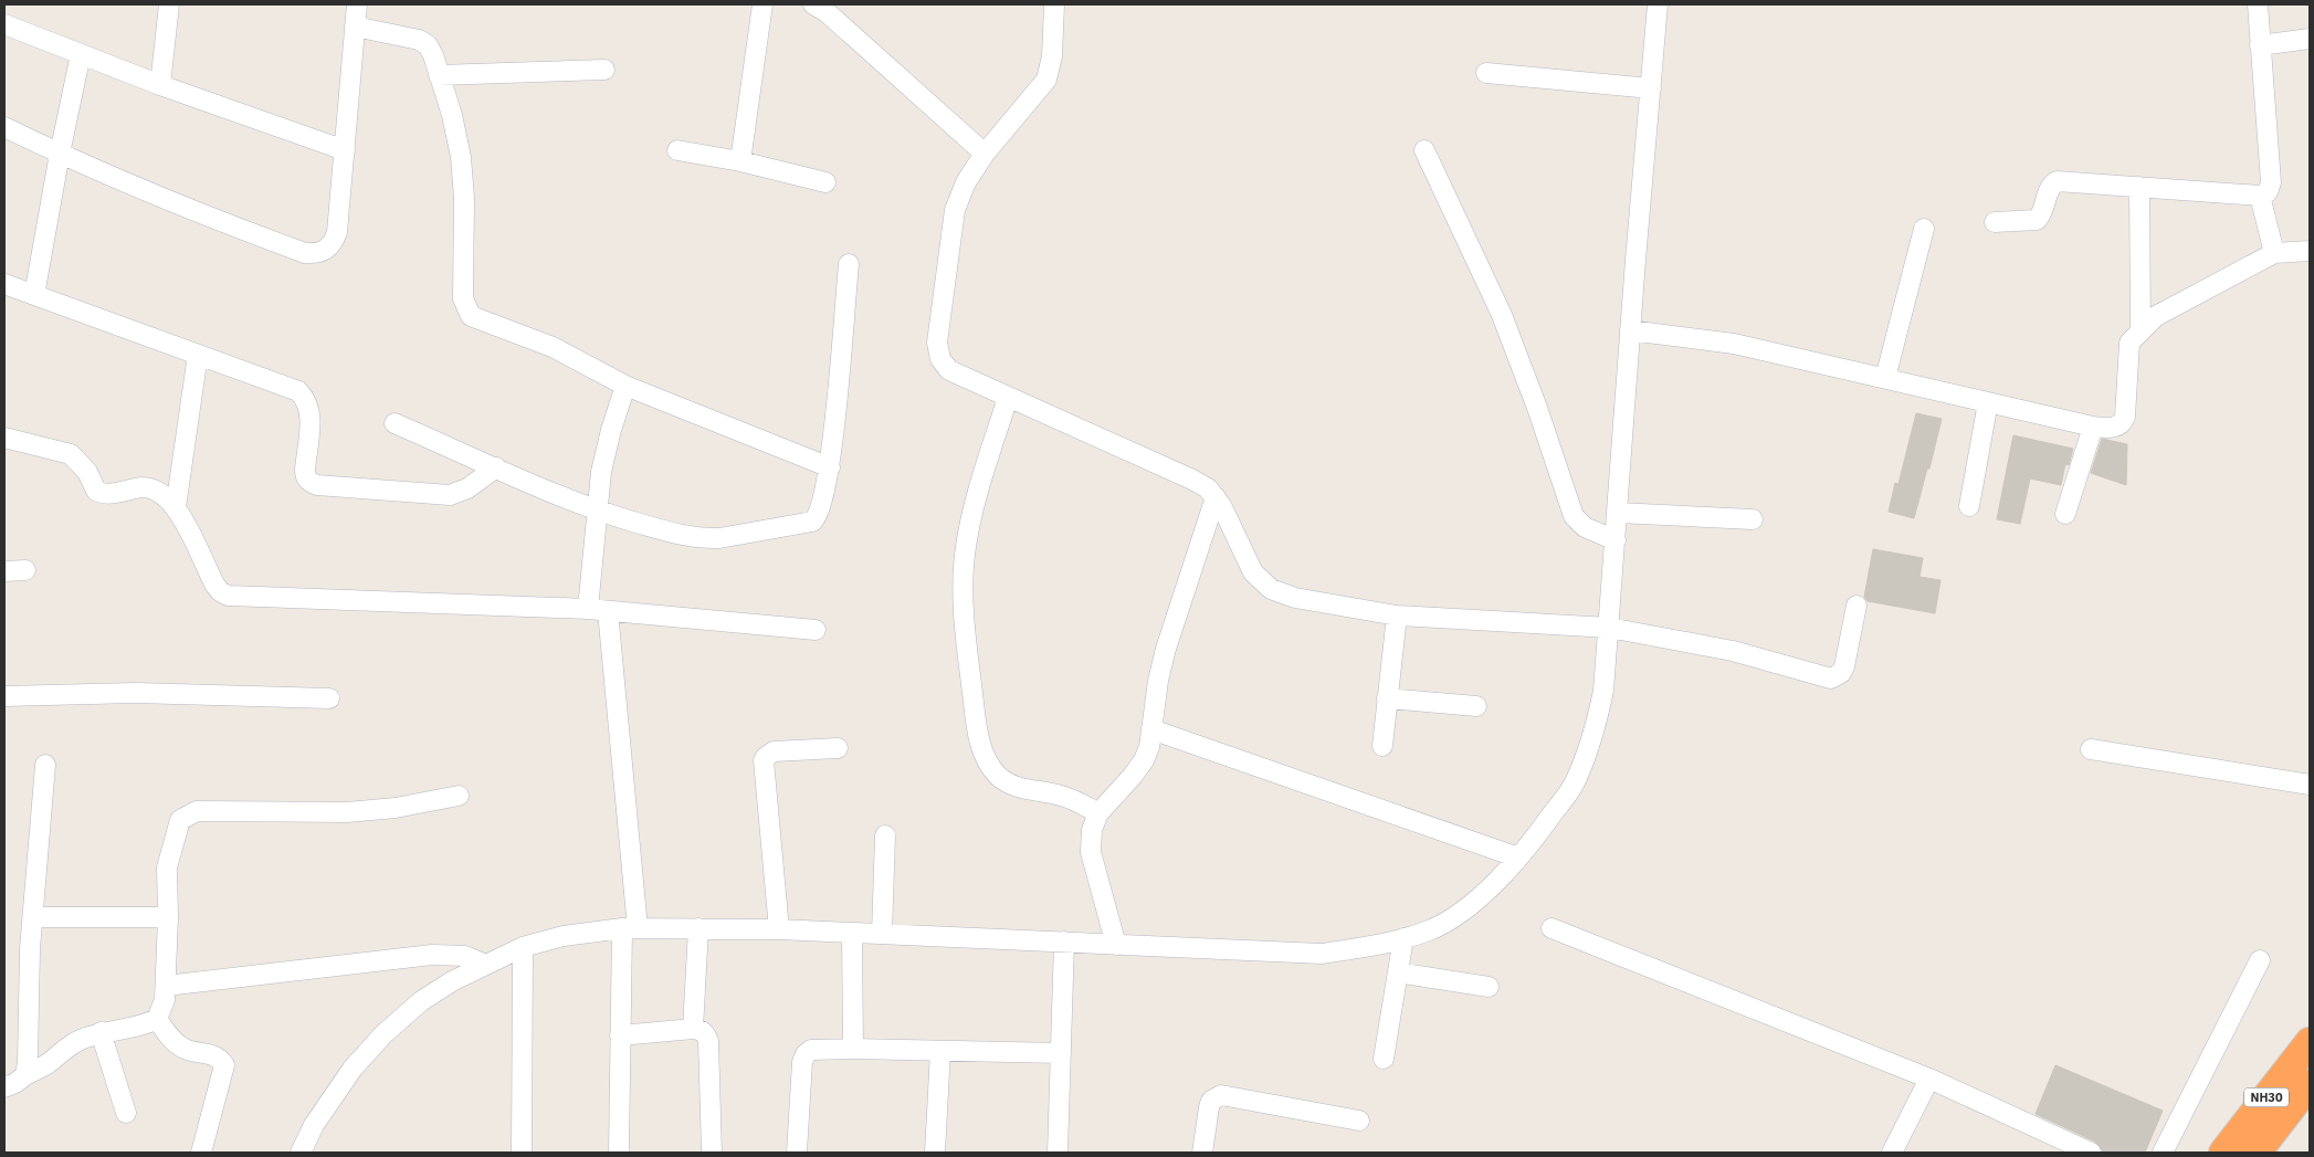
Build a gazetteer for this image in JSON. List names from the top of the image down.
{
  "streets": {
    "highway": ["NH30"]
  }
}
